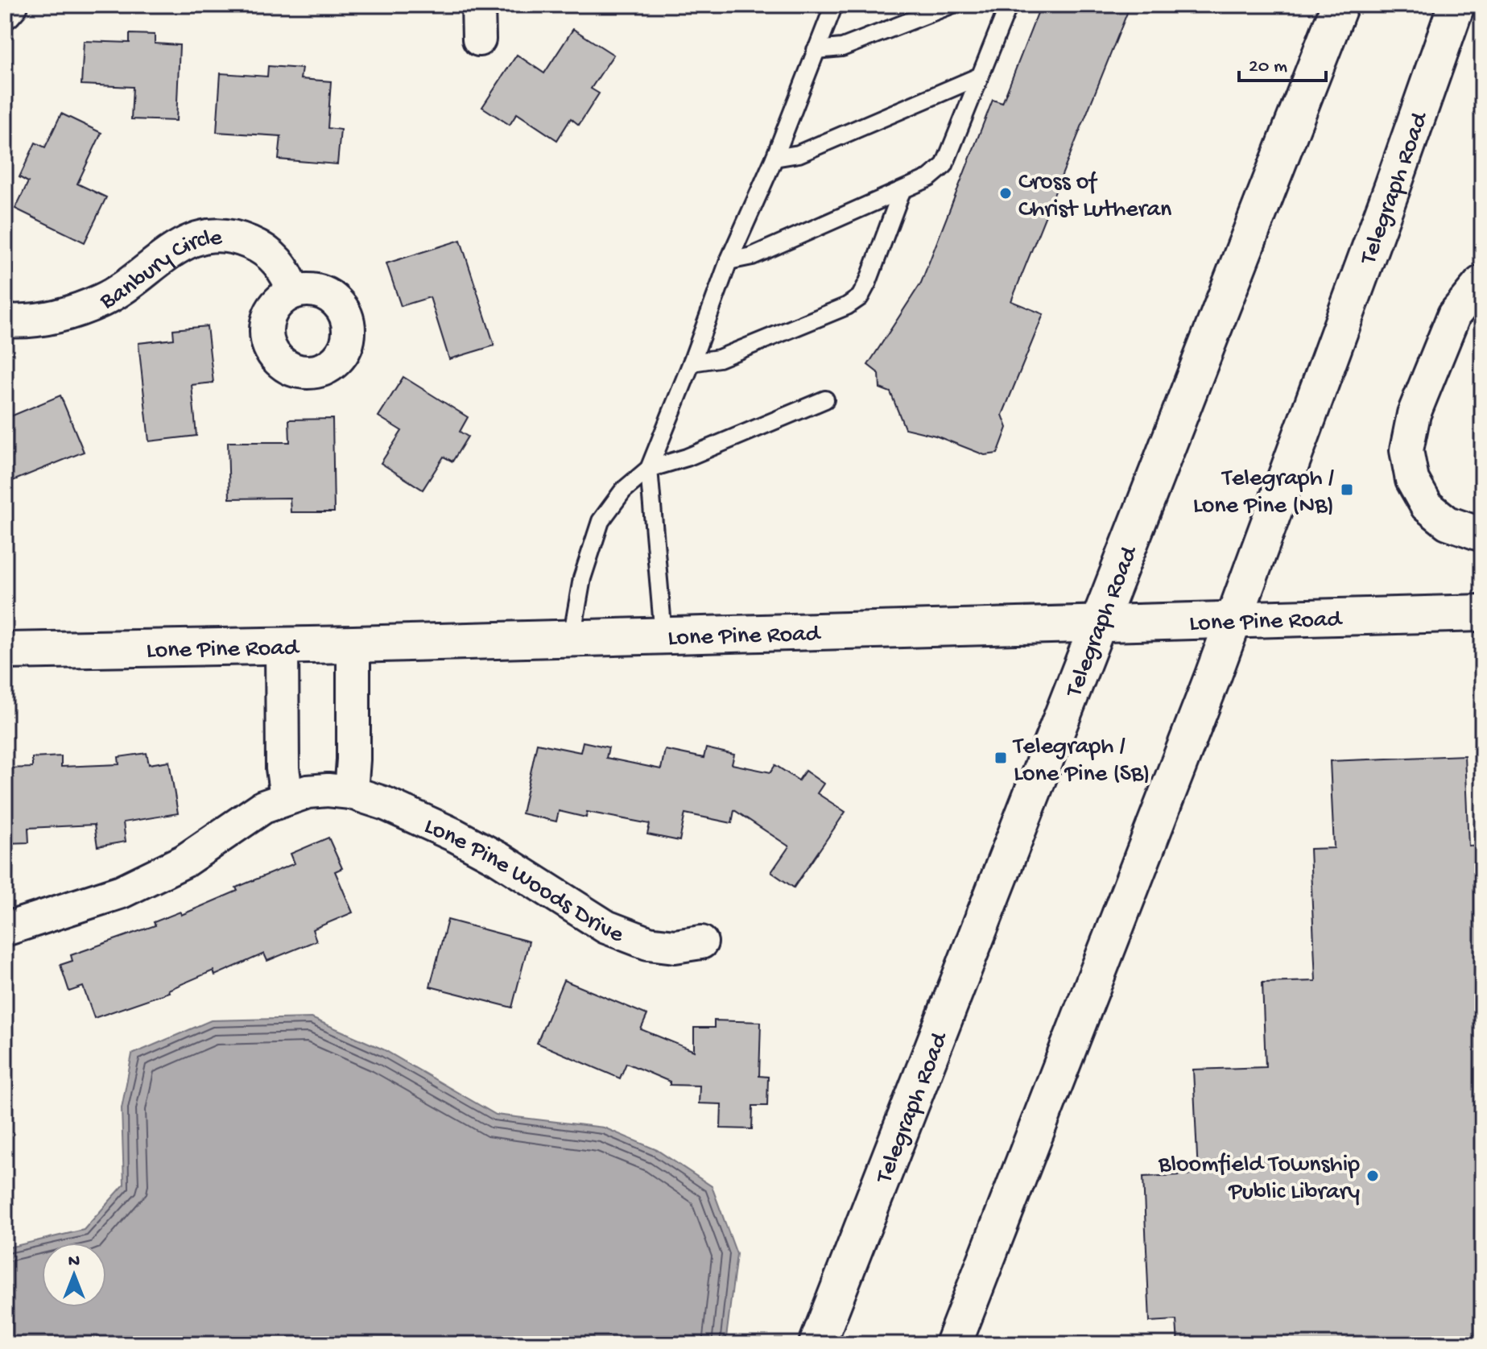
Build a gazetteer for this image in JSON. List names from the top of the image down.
{
  "streets": {
    "main road": ["Telegraph Road", "Lone Pine Road"],
    "street": ["Banbury Circle", "Lone Pine Woods Drive"]
  },
  "crossings": [
    ["Telegraph Road", "Lone Pine Road"]
  ],
  "places": {
    "other": ["Cross of Christ Lutheran", "Bloomfield Township Public Library"],
    "transit": ["Telegraph / Lone Pine (NB)", "Telegraph / Lone Pine (SB)"]
  },
  "scale_bar": "20 m",
  "north": "top"
}
